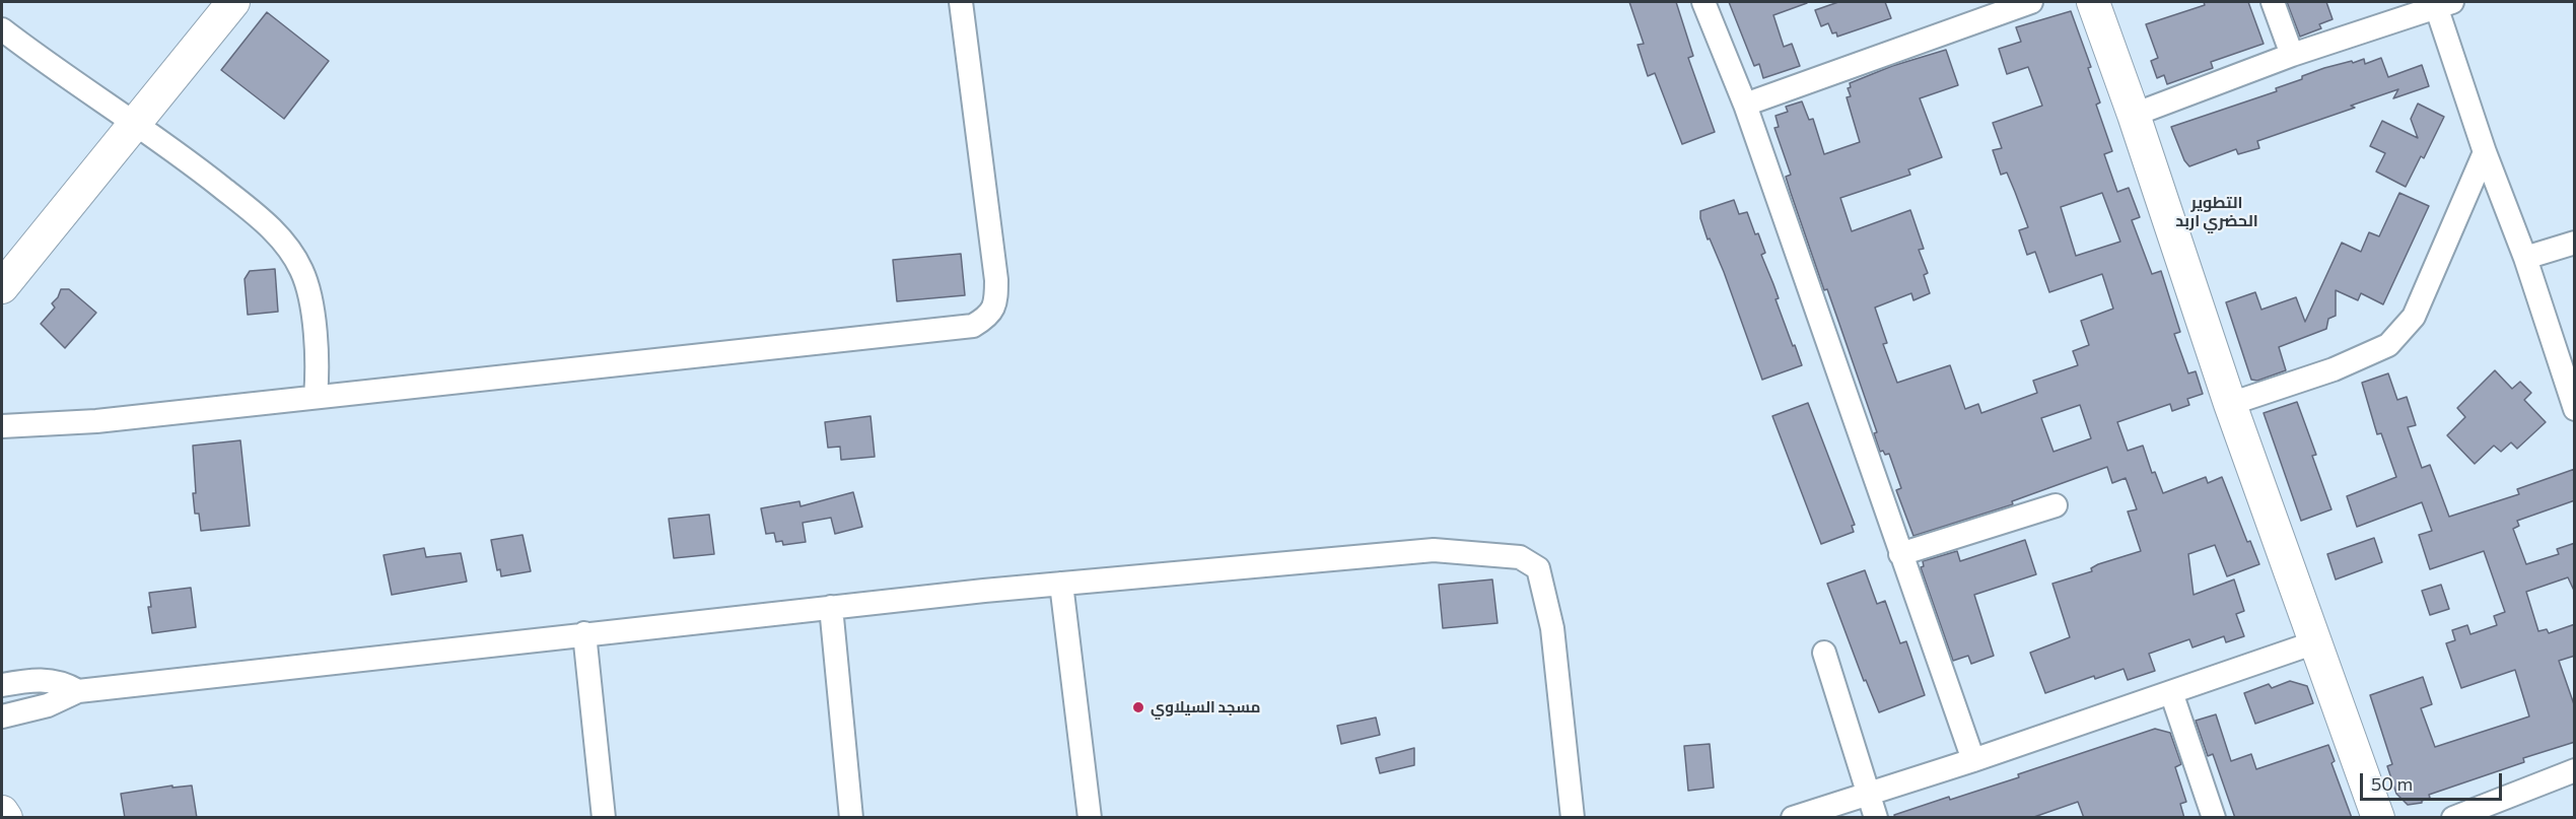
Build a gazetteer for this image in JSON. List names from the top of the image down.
{
  "districts": ["التطوير الحضري اربد"],
  "places": ["مسجد السيلاوي"],
  "scale_bar": "50 m"
}
